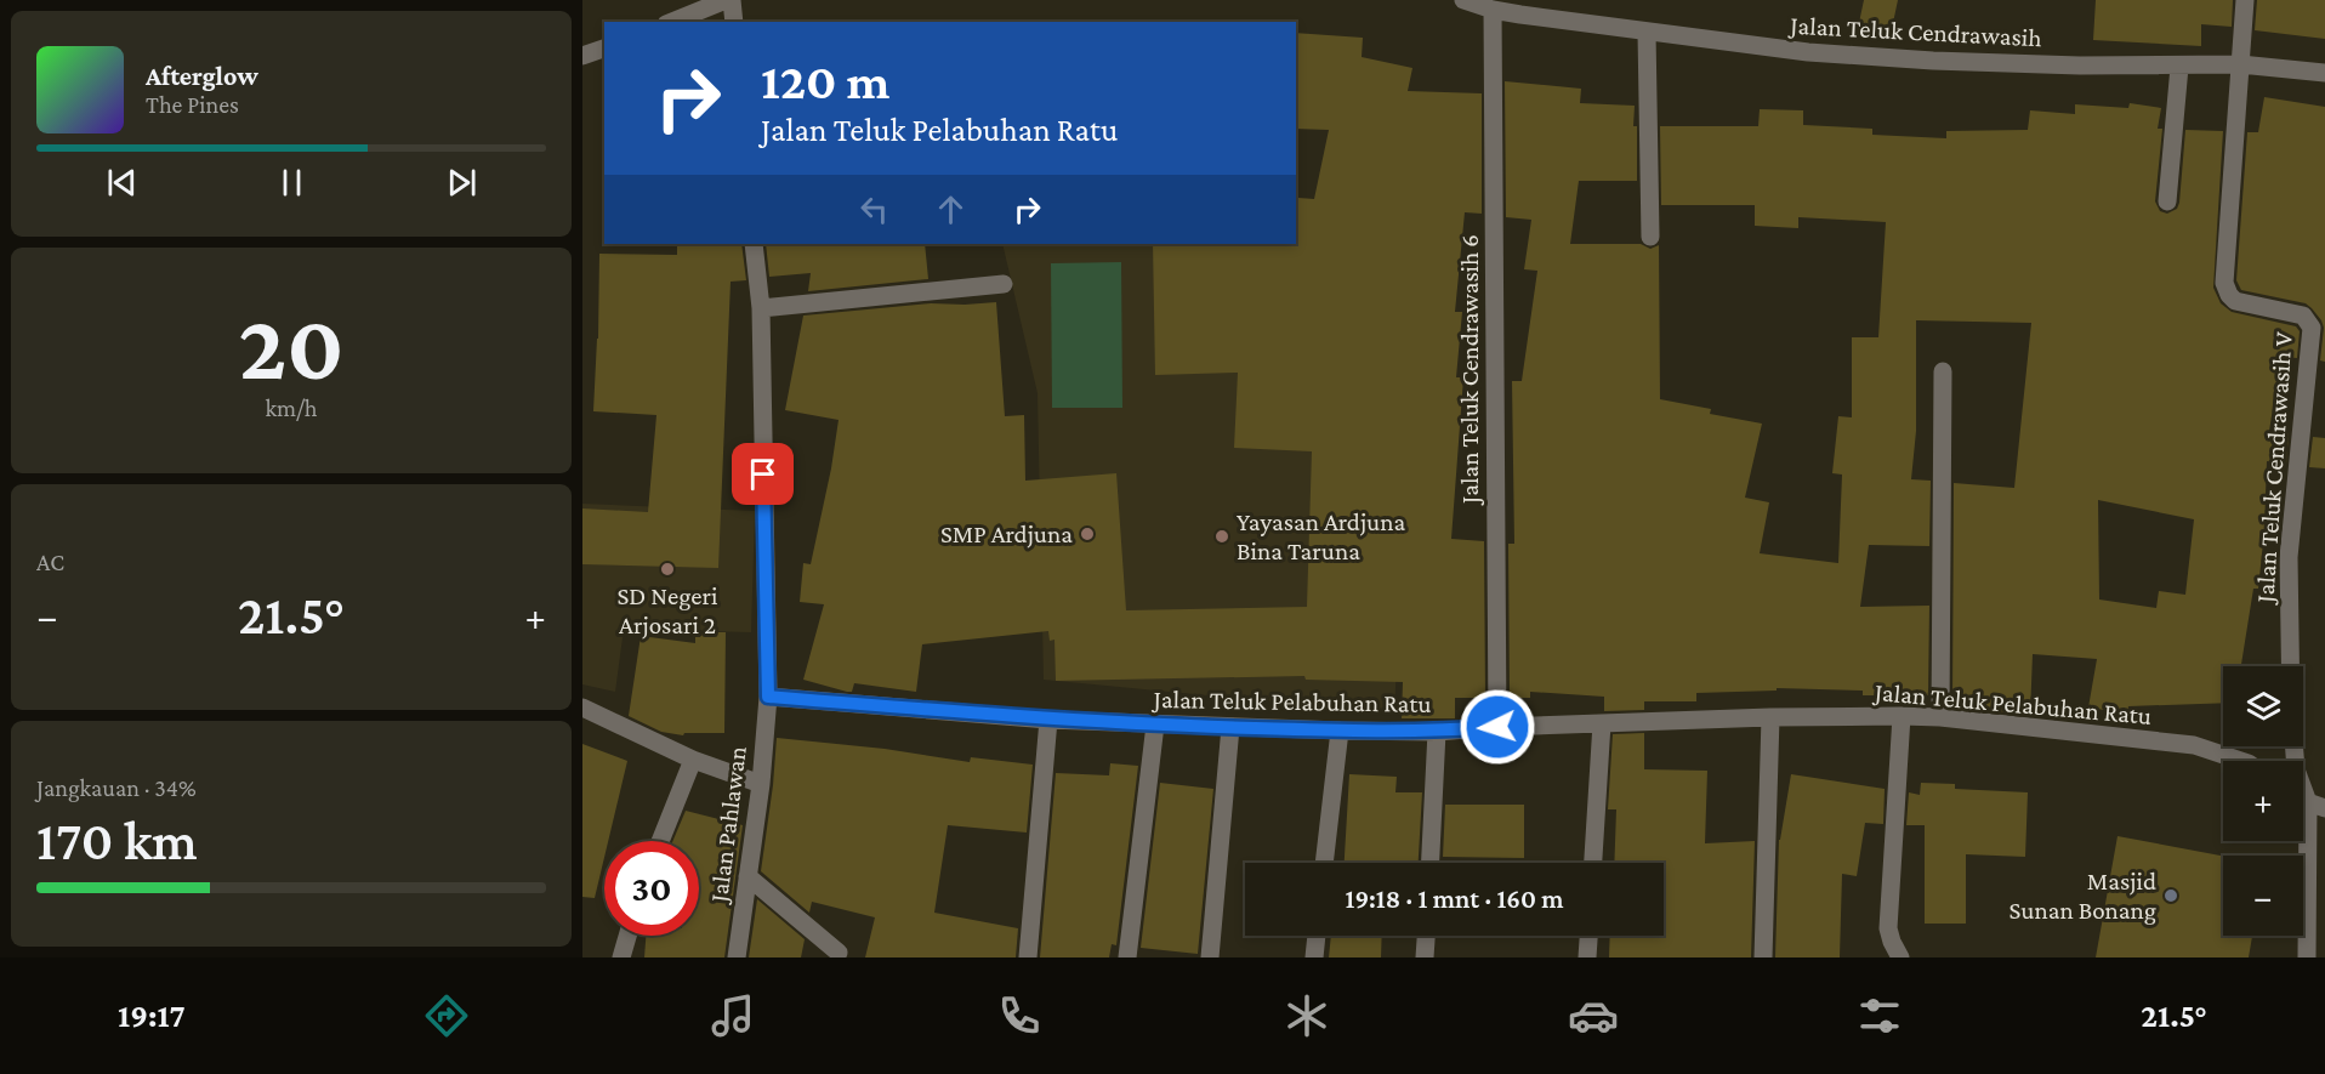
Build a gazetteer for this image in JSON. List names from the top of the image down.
{
  "streets": {
    "street": [
      "Jalan Teluk Cendrawasih",
      "Jalan Teluk Cendrawasih 6",
      "Jalan Teluk Cendrawasih V",
      "Jalan Teluk Pelabuhan Ratu",
      "Jalan Pahlawan"
    ]
  },
  "crossings": [
    ["Jalan Teluk Cendrawasih", "Jalan Teluk Cendrawasih 6"],
    ["Jalan Teluk Cendrawasih", "Jalan Teluk Cendrawasih V"],
    ["Jalan Teluk Cendrawasih 6", "Jalan Teluk Pelabuhan Ratu"],
    ["Jalan Teluk Pelabuhan Ratu", "Jalan Pahlawan"]
  ],
  "places": [
    "SMP Ardjuna",
    "Yayasan Ardjuna Bina Taruna",
    "SD Negeri Arjosari 2",
    "Masjid Sunan Bonang"
  ],
  "page": {
    "turn": ["120 m", "Jalan Teluk Pelabuhan Ratu"],
    "song": ["Afterglow", "The Pines"],
    "tile": [
      ["20", "km/h"],
      "AC",
      ["Jangkauan · 34%", "170 km"]
    ],
    "heat": ["−", "21.5°", "+"],
    "map_buttons": ["+", "−"],
    "limit": "30",
    "trip": "19:18 · 1 mnt · 160 m",
    "tabs": ["19:17", "21.5°"]
  }
}
